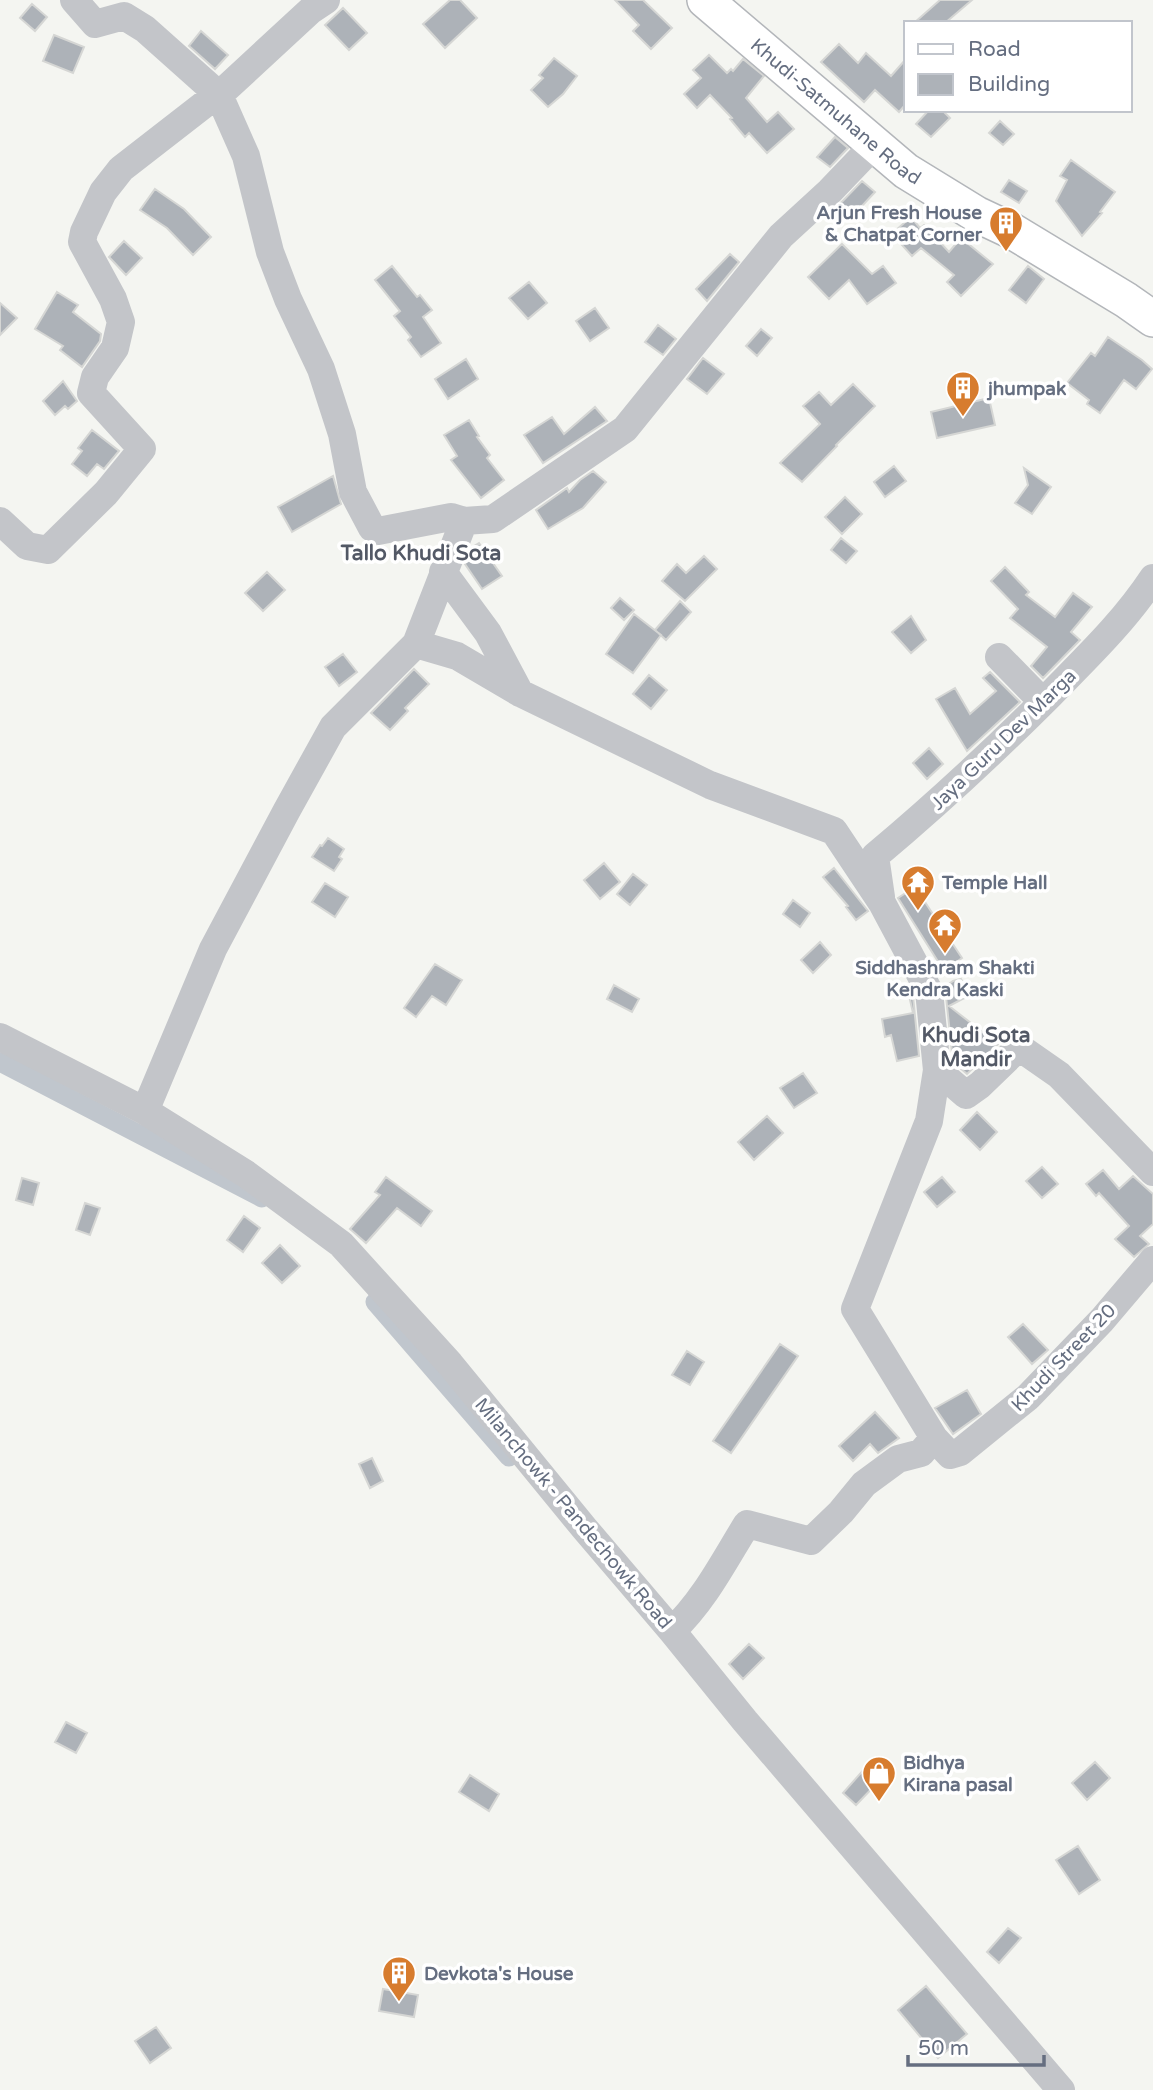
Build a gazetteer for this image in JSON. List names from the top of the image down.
{
  "streets": {
    "main road": ["Khudi-Satmuhane Road"],
    "street": ["Jaya Guru Dev Marga", "Khudi Street 20", "Milanchowk - Pandechowk Road"]
  },
  "districts": ["Tallo Khudi Sota", "Khudi Sota Mandir"],
  "places": {
    "building": ["Arjun Fresh House & Chatpat Corner", "jhumpak", "Devkota's House"],
    "temple": ["Temple Hall", "Siddhashram Shakti Kendra Kaski"],
    "shop": ["Bidhya Kirana pasal"]
  },
  "legend": ["Road", "Building"],
  "scale_bar": "50 m"
}
